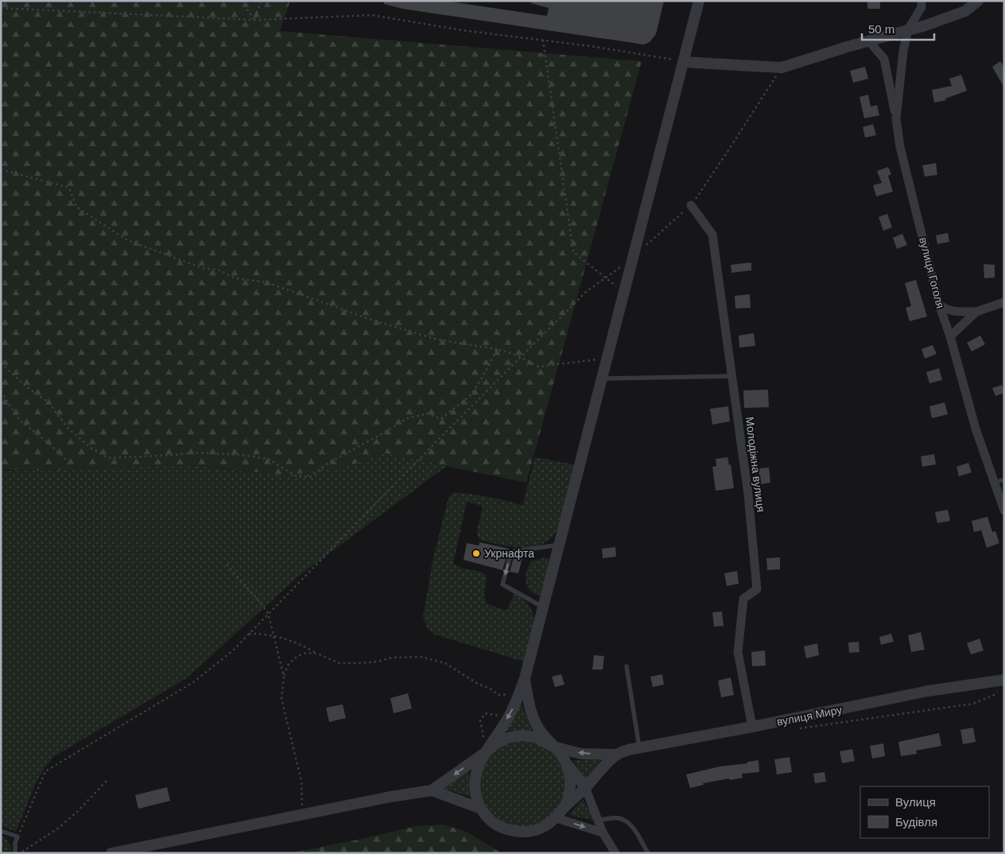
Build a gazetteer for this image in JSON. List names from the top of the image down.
{
  "streets": {
    "street": ["вулиця Гоголя", "Молодіжна вулиця", "вулиця Миру"]
  },
  "crossings": [
    ["Молодіжна вулиця", "вулиця Миру"]
  ],
  "places": ["Укрнафта"],
  "legend": ["Вулиця", "Будівля"],
  "scale_bar": "50 m"
}
